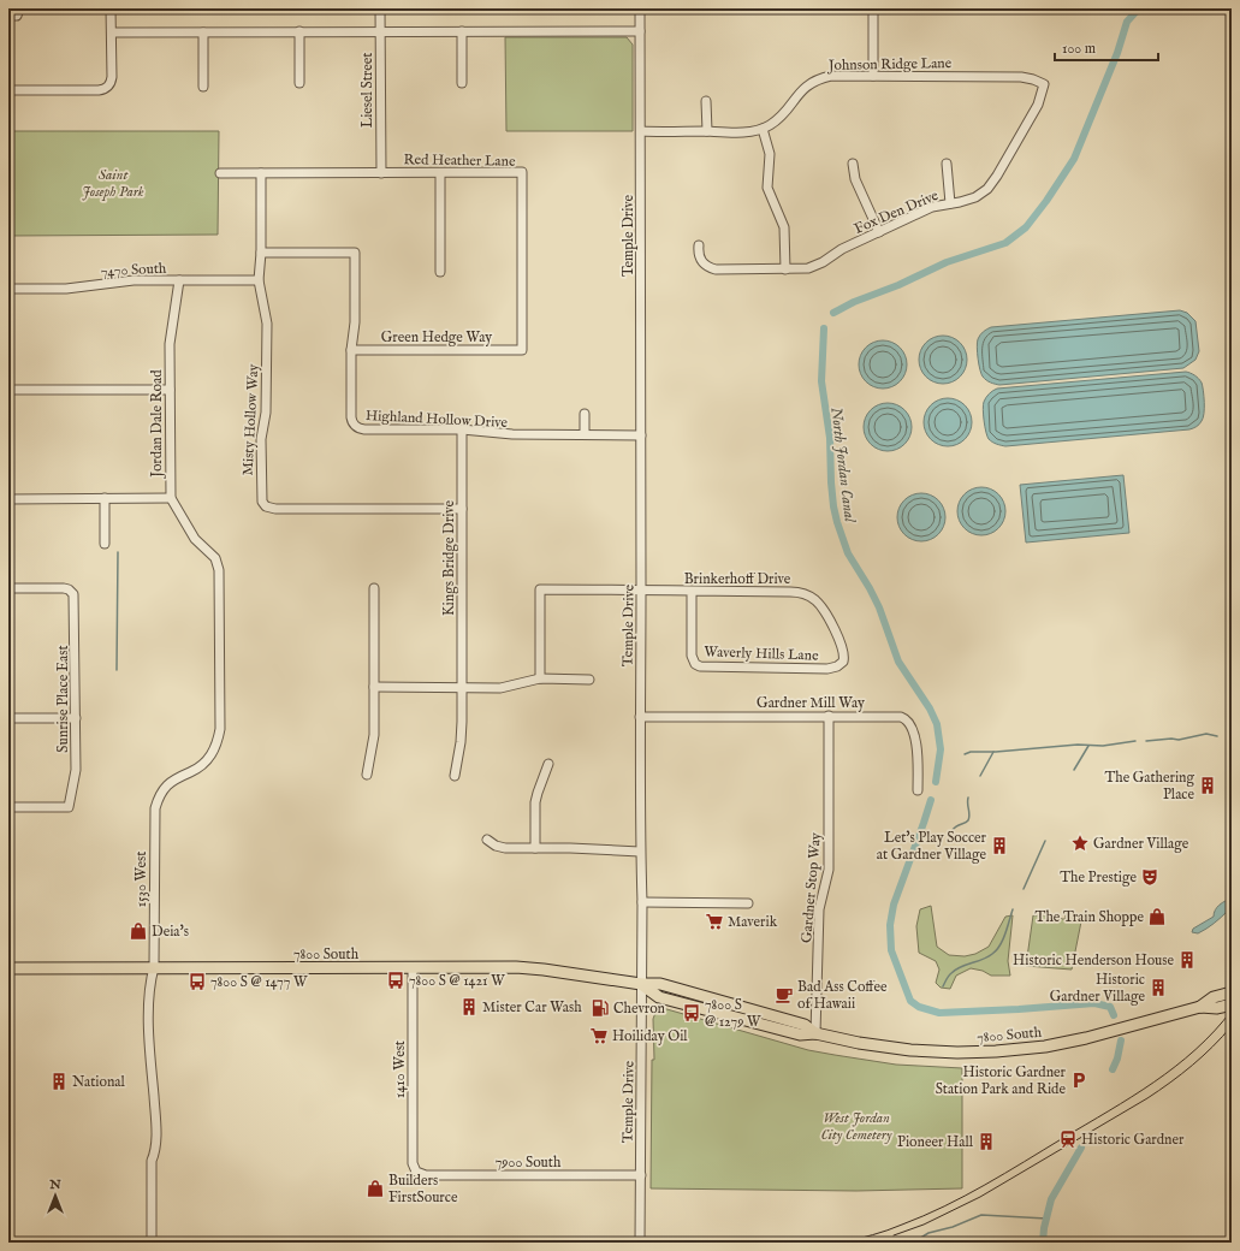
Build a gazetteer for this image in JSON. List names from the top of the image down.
{
  "streets": {
    "main road": ["7800 South"],
    "street": [
      "Johnson Ridge Lane",
      "Liesel Street",
      "Red Heather Lane",
      "Fox Den Drive",
      "Temple Drive",
      "7470 South",
      "Green Hedge Way",
      "Highland Hollow Drive",
      "Misty Hollow Way",
      "Jordan Dale Road",
      "Kings Bridge Drive",
      "Brinkerhoff Drive",
      "Waverly Hills Lane",
      "Sunrise Place East",
      "Gardner Mill Way",
      "1530 West",
      "Gardner Stop Way",
      "1410 West",
      "7900 South"
    ]
  },
  "crossings": [
    ["Johnson Ridge Lane", "Fox Den Drive"],
    ["Liesel Street", "Red Heather Lane"],
    ["Red Heather Lane", "Green Hedge Way"],
    ["Temple Drive", "Highland Hollow Drive"],
    ["Temple Drive", "Brinkerhoff Drive"],
    ["Temple Drive", "Gardner Mill Way"],
    ["Temple Drive", "7800 South"],
    ["Temple Drive", "7900 South"],
    ["7470 South", "Misty Hollow Way"],
    ["7470 South", "Jordan Dale Road"],
    ["Green Hedge Way", "Highland Hollow Drive"],
    ["Highland Hollow Drive", "Kings Bridge Drive"],
    ["Misty Hollow Way", "Kings Bridge Drive"],
    ["Jordan Dale Road", "1530 West"],
    ["Brinkerhoff Drive", "Waverly Hills Lane"],
    ["Gardner Mill Way", "Gardner Stop Way"],
    ["1530 West", "7800 South"],
    ["Gardner Stop Way", "7800 South"],
    ["7800 South", "1410 West"],
    ["1410 West", "7900 South"]
  ],
  "water": ["North Jordan Canal"],
  "parks": ["Saint Joseph Park", "West Jordan City Cemetery"],
  "places": {
    "building": [
      "The Gathering Place",
      "Let's Play Soccer at Gardner Village",
      "Historic Henderson House",
      "Historic Gardner Village",
      "Mister Car Wash",
      "National",
      "Pioneer Hall"
    ],
    "place": ["Gardner Village"],
    "theatre": ["The Prestige"],
    "shop": ["The Train Shoppe", "Deia's", "Builders FirstSource"],
    "supermarket": ["Maverik", "Hoiliday Oil"],
    "bus stop": ["7800 S @ 1421 W", "7800 S @ 1477 W", "7800 S @ 1279 W"],
    "cafe": ["Bad Ass Coffee of Hawaii"],
    "fuel station": ["Chevron"],
    "parking": ["Historic Gardner Station Park and Ride"],
    "station": ["Historic Gardner"]
  },
  "scale_bar": "100 m",
  "north": "top"
}
